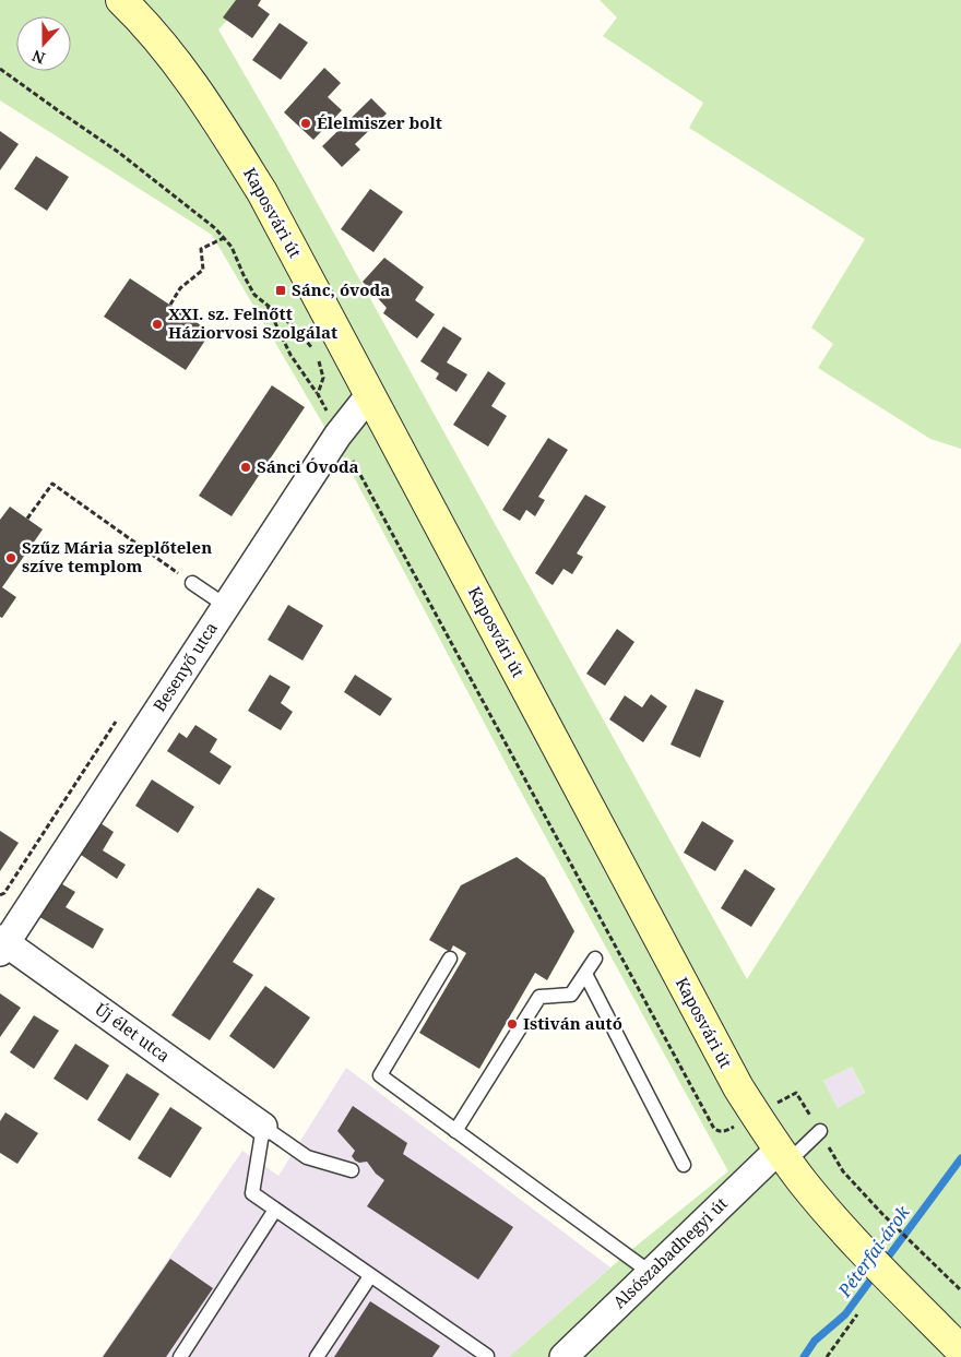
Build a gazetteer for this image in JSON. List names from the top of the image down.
{
  "streets": {
    "main road": ["Kaposvári út"],
    "street": ["Besenyő utca", "Új élet utca", "Alsószabadhegyi út"]
  },
  "crossings": [
    ["Kaposvári út", "Besenyő utca"],
    ["Kaposvári út", "Alsószabadhegyi út"],
    ["Besenyő utca", "Új élet utca"]
  ],
  "water": ["Péterfai-árok"],
  "places": {
    "other": [
      "Élelmiszer bolt",
      "XXI. sz. Felnőtt Háziorvosi Szolgálat",
      "Sánci Óvoda",
      "Szűz Mária szeplőtelen szíve templom",
      "Istiván autó"
    ],
    "transit": ["Sánc, óvoda"]
  },
  "north": "bottom"
}
